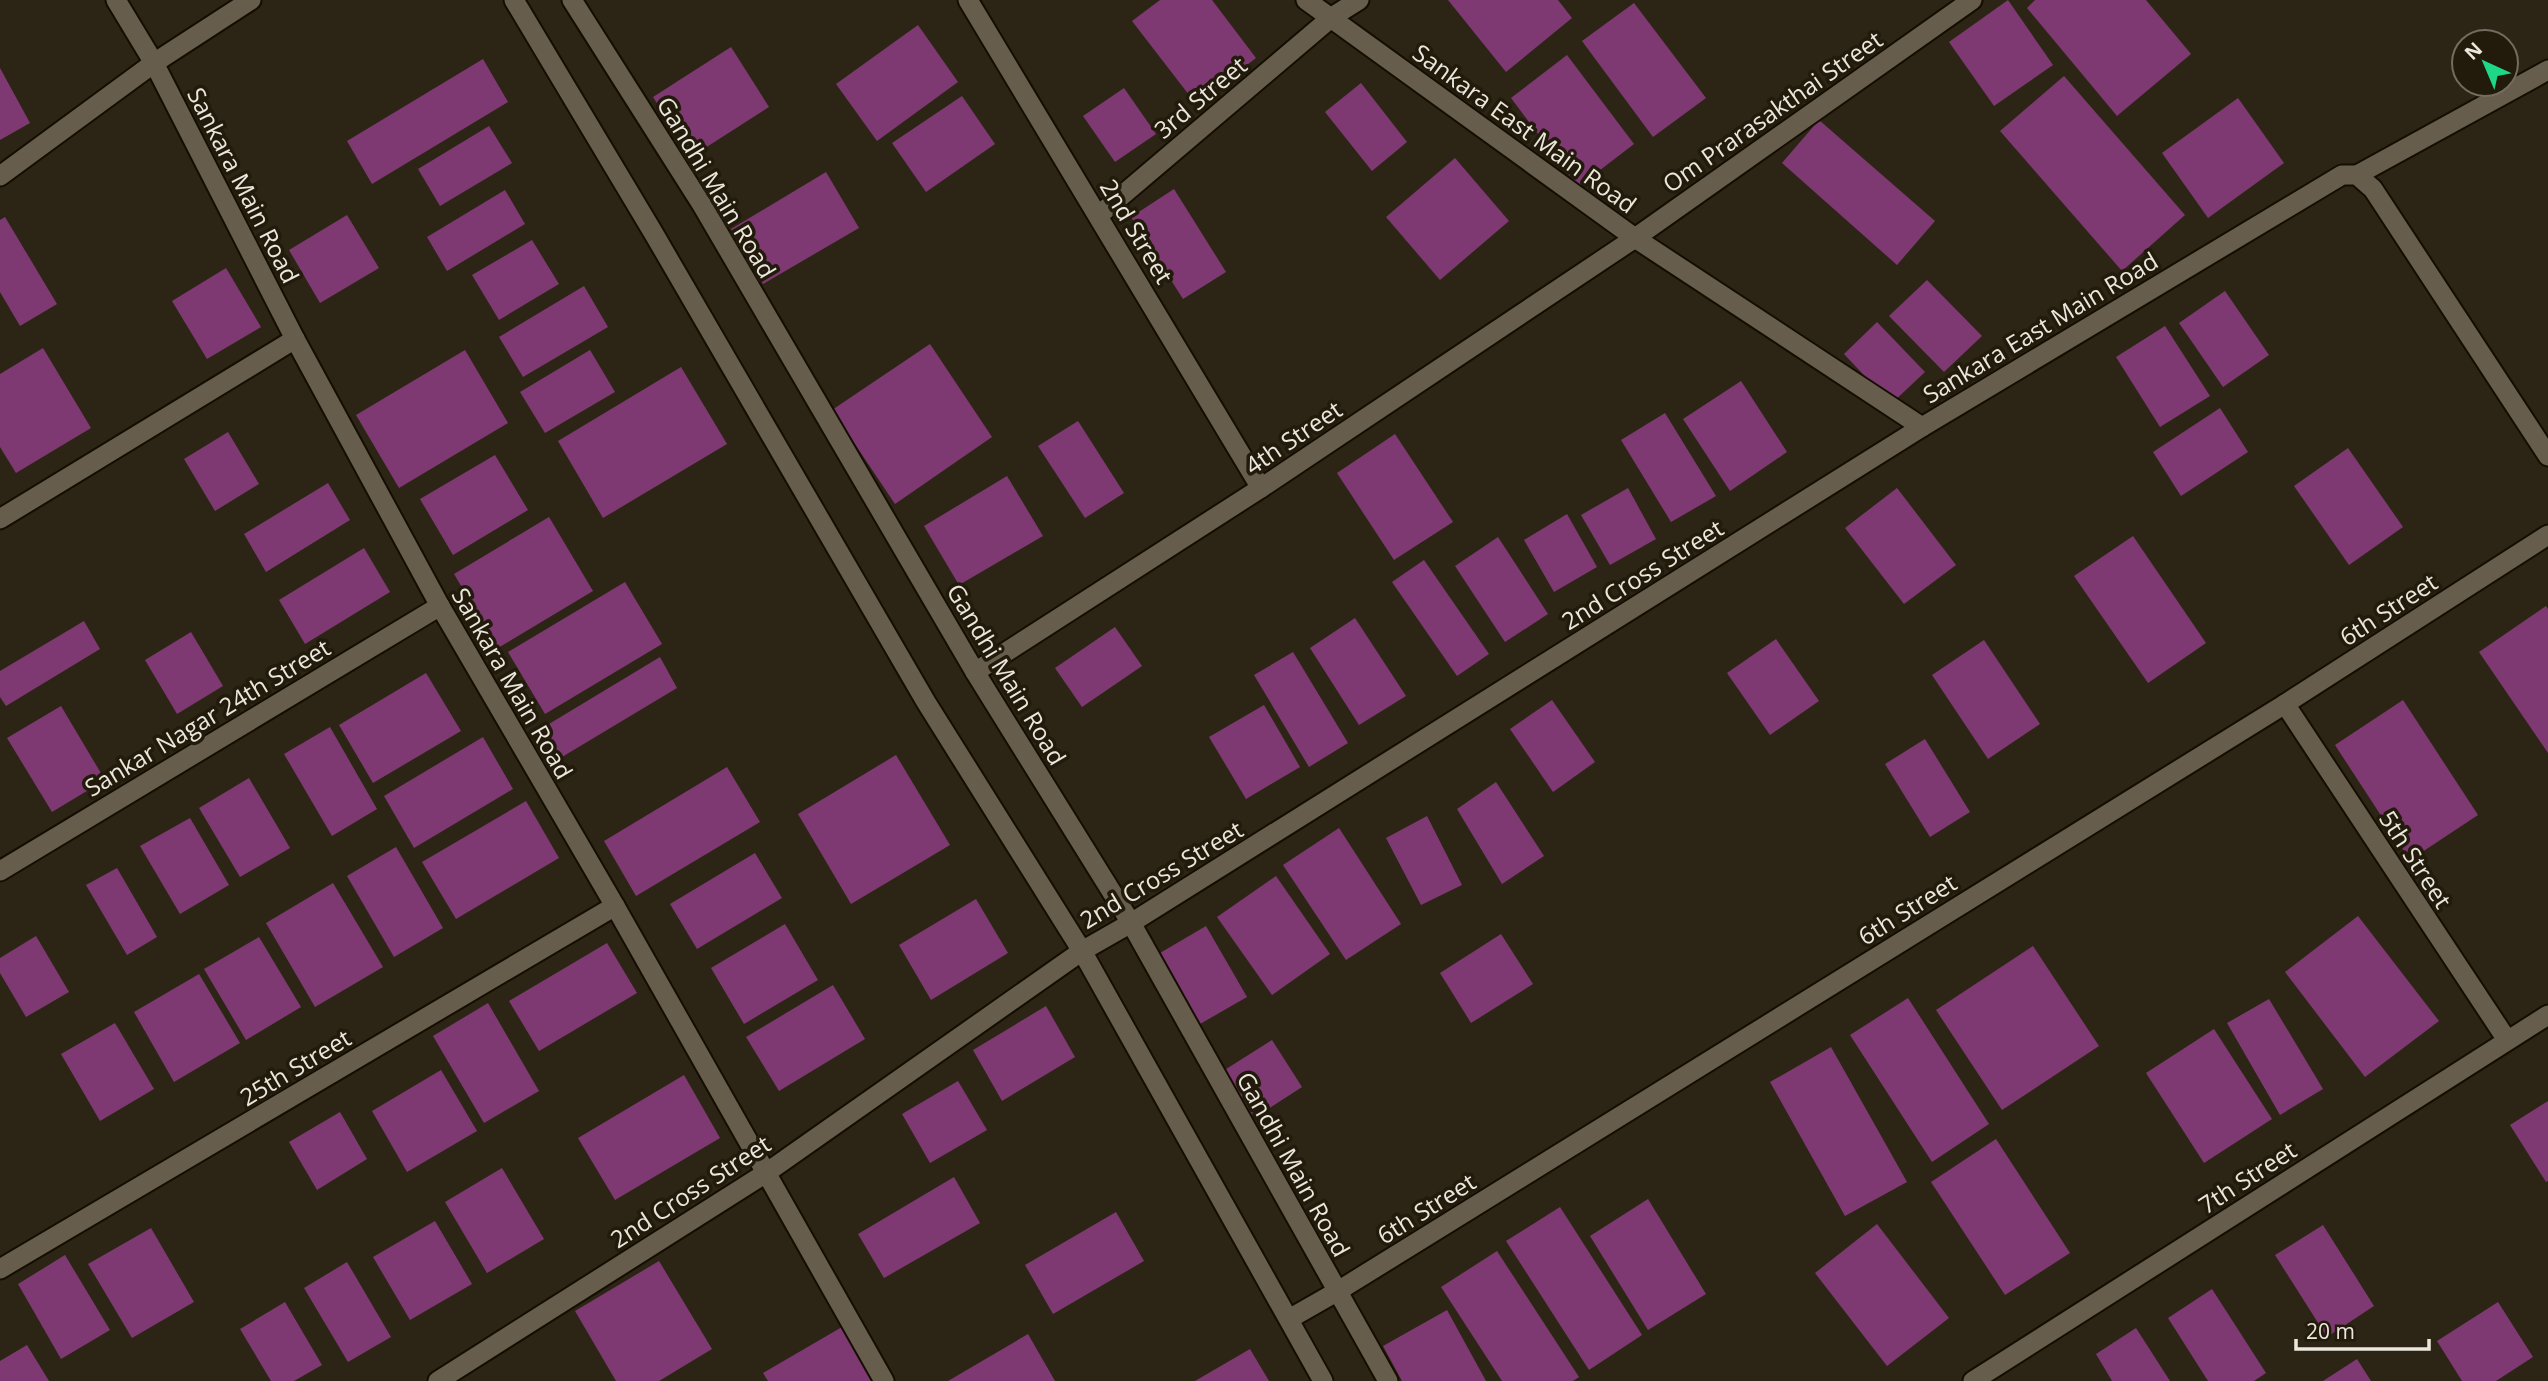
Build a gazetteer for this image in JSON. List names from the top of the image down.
{
  "streets": {
    "street": [
      "3rd Street",
      "Om Prarasakthai Street",
      "Sankara East Main Road",
      "Sankara Main Road",
      "Gandhi Main Road",
      "2nd Street",
      "4th Street",
      "2nd Cross Street",
      "6th Street",
      "Sankar Nagar 24th Street",
      "5th Street",
      "25th Street",
      "7th Street"
    ]
  },
  "crossings": [
    ["3rd Street", "Sankara East Main Road"],
    ["3rd Street", "2nd Street"],
    ["Om Prarasakthai Street", "Sankara East Main Road"],
    ["Om Prarasakthai Street", "4th Street"],
    ["Sankara East Main Road", "4th Street"],
    ["Sankara East Main Road", "2nd Cross Street"],
    ["Sankara Main Road", "2nd Cross Street"],
    ["Sankara Main Road", "Sankar Nagar 24th Street"],
    ["Sankara Main Road", "25th Street"],
    ["Gandhi Main Road", "4th Street"],
    ["Gandhi Main Road", "2nd Cross Street"],
    ["Gandhi Main Road", "6th Street"],
    ["2nd Street", "4th Street"],
    ["6th Street", "5th Street"],
    ["5th Street", "7th Street"]
  ],
  "scale_bar": "20 m",
  "north": "top left"
}
